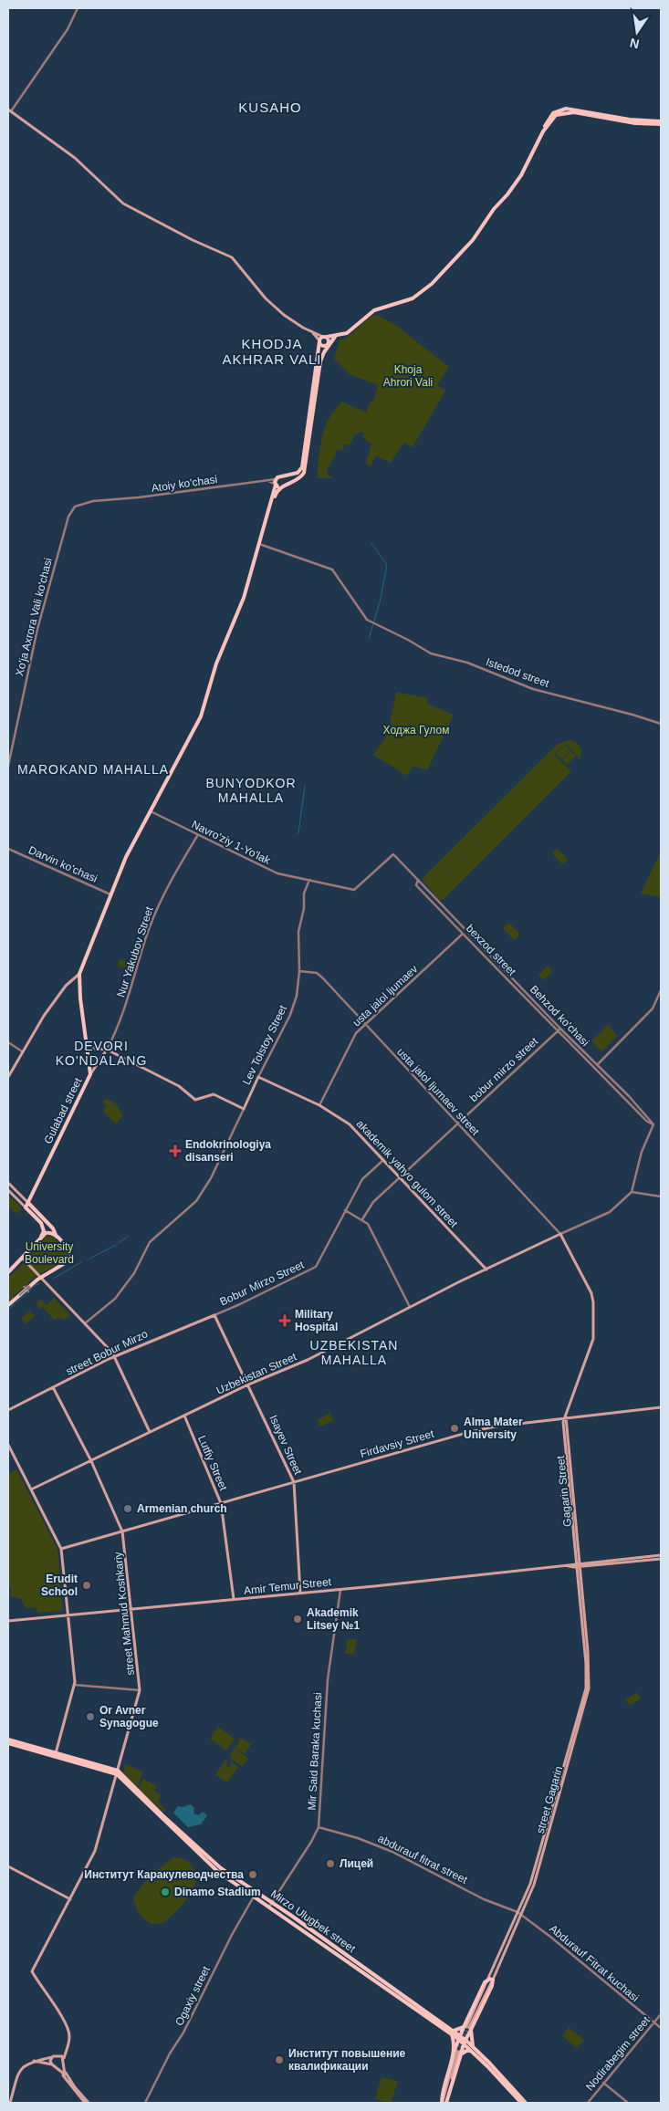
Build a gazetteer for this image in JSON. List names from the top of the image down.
{
  "streets": {
    "main road": [
      "Nur Yakubov Street",
      "Lev Tolstoy Street",
      "Gulabad street",
      "akademik yahyo gulom street",
      "street Bobur Mirzo",
      "Uzbekistan Street",
      "Firdavsiy Street",
      "Isayev Street",
      "Lutfiy Street",
      "Amir Temur Street",
      "street Mahmud Koshkariy",
      "street Gagarin",
      "Mirzo Ulugbek street"
    ],
    "street": [
      "Atoiy ko'chasi",
      "Xo'ja Axrora Vali ko'chasi",
      "Istedod street",
      "Navro'ziy 1-Yo'lak",
      "Darvin ko'chasi",
      "bexzod street",
      "usta jalol ljumaev",
      "Behzod ko'chasi",
      "bobur mirzo street",
      "usta jalol ljumaev street",
      "Bobur Mirzo Street",
      "Mir Said Baraka kuchasi",
      "abdurauf fitrat street",
      "Abdurauf Fitrat kuchasi",
      "Ogaxiy street",
      "Nodirabegim street"
    ]
  },
  "crossings": [
    ["Atoiy ko'chasi", "Xo'ja Axrora Vali ko'chasi"],
    ["Istedod street", "Gulabad street"],
    ["Navro'ziy 1-Yo'lak", "bexzod street"],
    ["Navro'ziy 1-Yo'lak", "Nur Yakubov Street"],
    ["Navro'ziy 1-Yo'lak", "Lev Tolstoy Street"],
    ["Navro'ziy 1-Yo'lak", "Gulabad street"],
    ["Darvin ko'chasi", "Gulabad street"],
    ["bexzod street", "usta jalol ljumaev"],
    ["bexzod street", "Behzod ko'chasi"],
    ["bexzod street", "bobur mirzo street"],
    ["Nur Yakubov Street", "Gulabad street"],
    ["usta jalol ljumaev", "usta jalol ljumaev street"],
    ["usta jalol ljumaev", "akademik yahyo gulom street"],
    ["Behzod ko'chasi", "bobur mirzo street"],
    ["Lev Tolstoy Street", "usta jalol ljumaev street"],
    ["Lev Tolstoy Street", "akademik yahyo gulom street"],
    ["bobur mirzo street", "usta jalol ljumaev street"],
    ["bobur mirzo street", "akademik yahyo gulom street"],
    ["usta jalol ljumaev street", "Uzbekistan Street"],
    ["akademik yahyo gulom street", "Bobur Mirzo Street"],
    ["akademik yahyo gulom street", "Uzbekistan Street"],
    ["Bobur Mirzo Street", "street Bobur Mirzo"],
    ["Bobur Mirzo Street", "Isayev Street"],
    ["street Bobur Mirzo", "Isayev Street"],
    ["street Bobur Mirzo", "street Mahmud Koshkariy"],
    ["Uzbekistan Street", "Isayev Street"],
    ["Uzbekistan Street", "Lutfiy Street"],
    ["Uzbekistan Street", "street Mahmud Koshkariy"],
    ["Firdavsiy Street", "Isayev Street"],
    ["Firdavsiy Street", "Lutfiy Street"],
    ["Firdavsiy Street", "street Mahmud Koshkariy"],
    ["Isayev Street", "Amir Temur Street"],
    ["Lutfiy Street", "Amir Temur Street"],
    ["Amir Temur Street", "street Mahmud Koshkariy"],
    ["Amir Temur Street", "Mir Said Baraka kuchasi"],
    ["Amir Temur Street", "street Gagarin"],
    ["street Mahmud Koshkariy", "Mirzo Ulugbek street"],
    ["Mir Said Baraka kuchasi", "abdurauf fitrat street"],
    ["Mir Said Baraka kuchasi", "Mirzo Ulugbek street"],
    ["street Gagarin", "abdurauf fitrat street"],
    ["street Gagarin", "Abdurauf Fitrat kuchasi"],
    ["abdurauf fitrat street", "Abdurauf Fitrat kuchasi"],
    ["Mirzo Ulugbek street", "Ogaxiy street"],
    ["Abdurauf Fitrat kuchasi", "Nodirabegim street"]
  ],
  "districts": [
    "KUSAHO",
    "KHODJA AKHRAR VALI",
    "MAROKAND MAHALLA",
    "BUNYODKOR MAHALLA",
    "DEVORI KO'NDALANG",
    "UZBEKISTAN MAHALLA"
  ],
  "parks": ["Khoja Ahrori Vali", "Ходжа Гулом", "University Boulevard"],
  "places": {
    "health": ["Endokrinologiya disanseri", "Military Hospital"],
    "other": [
      "Alma Mater University",
      "Armenian church",
      "Erudit School",
      "Akademik Litsey №1",
      "Or Avner Synagogue",
      "Лицей",
      "Институт Каракулеводчества",
      "Dinamo Stadium",
      "Институт повышение квалификации"
    ]
  },
  "north": "bottom"
}
